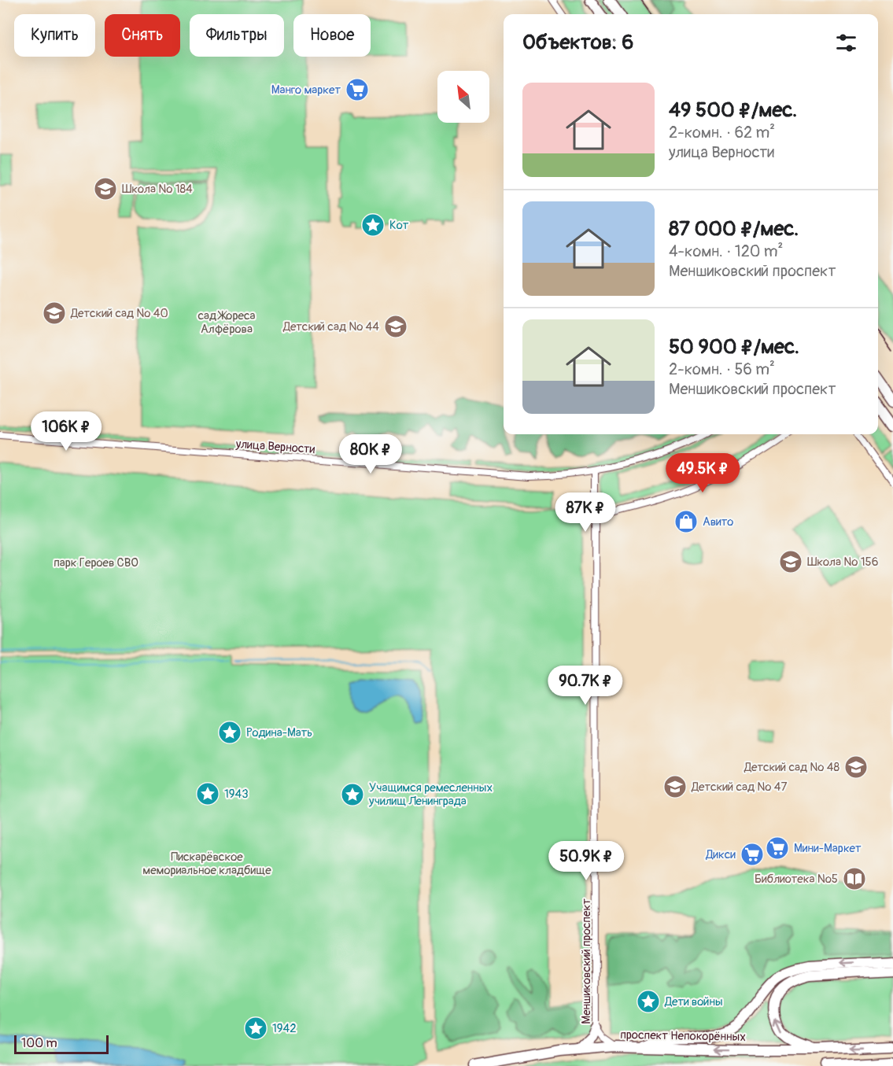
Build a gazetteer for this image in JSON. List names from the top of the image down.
{
  "streets": {
    "main road": ["проспект Непокорённых"],
    "street": ["улица Верности", "Меншиковский проспект"]
  },
  "crossings": [
    ["улица Верности", "Меншиковский проспект"],
    ["Меншиковский проспект", "проспект Непокорённых"]
  ],
  "parks": ["сад Жореса Алфёрова", "парк Героев СВО", "Пискарёвское мемориальное кладбище"],
  "places": {
    "supermarket": ["Манго маркет", "Мини-Маркет", "Дикси"],
    "school or university": [
      "Школа № 184",
      "Детский сад № 40",
      "Детский сад № 44",
      "Школа № 156",
      "Детский сад № 48",
      "Детский сад № 47"
    ],
    "place": [
      "Кот",
      "Родина-Мать",
      "1943",
      "Учащимся ремесленных училищ Ленинграда",
      "Дети войны",
      "1942"
    ],
    "shop": ["Авито"],
    "library": ["Библиотека №5"]
  },
  "scale_bar": "100 m",
  "north": "top left",
  "page": {
    "chip": [
      "Купить",
      "Снять",
      "Фильтры",
      "Новое"
    ],
    "heading": "Объектов: 6",
    "list": [
      {
        "name": "49 500 ₽/мес.",
        "note": "2-комн. · 62 m² · улица Верности"
      },
      {
        "name": "87 000 ₽/мес.",
        "note": "4-комн. · 120 m² · Меншиковский проспект"
      },
      {
        "name": "50 900 ₽/мес.",
        "note": "2-комн. · 56 m² · Меншиковский проспект"
      }
    ],
    "price": [
      "106K ₽",
      "80K ₽",
      "49.5K ₽",
      "87K ₽",
      "90.7K ₽",
      "50.9K ₽"
    ],
    "scale": "100 m"
  }
}
